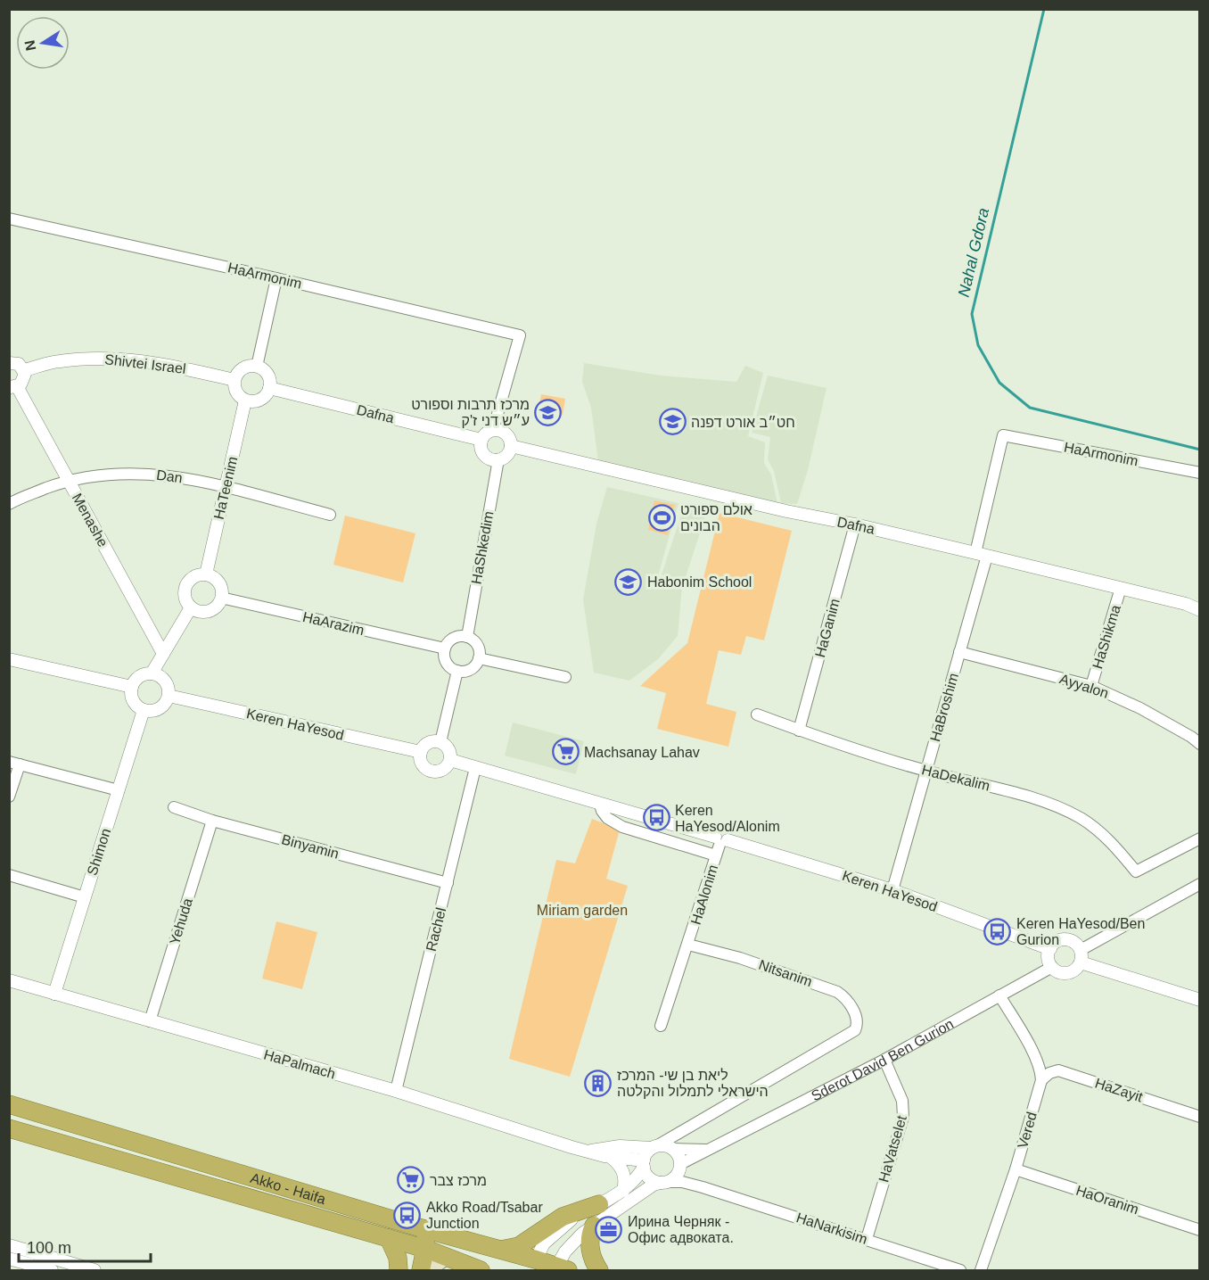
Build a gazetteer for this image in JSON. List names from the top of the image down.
{
  "streets": {
    "highway": ["Akko - Haifa"],
    "street": [
      "HaArmonim",
      "Shivtei Israel",
      "Dafna",
      "Dan",
      "HaTeenim",
      "Menashe",
      "HaShkedim",
      "HaArazim",
      "HaGanim",
      "HaShikma",
      "Ayyalon",
      "HaBroshim",
      "Keren HaYesod",
      "HaDekalim",
      "Binyamin",
      "Shimon",
      "HaAlonim",
      "Yehuda",
      "Rachel",
      "Nitsanim",
      "Sderot David Ben Gurion",
      "HaPalmach",
      "HaZayit",
      "Vered",
      "HaVatselet",
      "HaOranim",
      "HaNarkisim"
    ]
  },
  "crossings": [
    ["HaArmonim", "Dafna"],
    ["HaArmonim", "HaShkedim"],
    ["HaArmonim", "HaBroshim"],
    ["Shivtei Israel", "Dafna"],
    ["Shivtei Israel", "HaTeenim"],
    ["Dafna", "HaTeenim"],
    ["Dafna", "HaShkedim"],
    ["Dafna", "HaGanim"],
    ["Dafna", "HaShikma"],
    ["Dafna", "HaBroshim"],
    ["Dan", "HaTeenim"],
    ["Dan", "Menashe"],
    ["HaTeenim", "HaArazim"],
    ["HaShkedim", "HaArazim"],
    ["HaGanim", "HaDekalim"],
    ["HaShikma", "Ayyalon"],
    ["Ayyalon", "HaBroshim"],
    ["HaBroshim", "Keren HaYesod"],
    ["HaBroshim", "HaDekalim"],
    ["Keren HaYesod", "Shimon"],
    ["Keren HaYesod", "HaAlonim"],
    ["Keren HaYesod", "Rachel"],
    ["Keren HaYesod", "Sderot David Ben Gurion"],
    ["Binyamin", "Yehuda"],
    ["Binyamin", "Rachel"],
    ["Shimon", "HaPalmach"],
    ["HaAlonim", "Nitsanim"],
    ["Yehuda", "HaPalmach"],
    ["Rachel", "HaPalmach"],
    ["Nitsanim", "Sderot David Ben Gurion"],
    ["Nitsanim", "HaPalmach"],
    ["Nitsanim", "HaNarkisim"],
    ["Sderot David Ben Gurion", "HaPalmach"],
    ["Sderot David Ben Gurion", "Vered"],
    ["Sderot David Ben Gurion", "HaVatselet"],
    ["Sderot David Ben Gurion", "HaNarkisim"],
    ["HaPalmach", "HaNarkisim"],
    ["HaZayit", "Vered"],
    ["Vered", "HaOranim"],
    ["HaVatselet", "HaNarkisim"]
  ],
  "water": ["Nahal Gdora"],
  "parks": ["Miriam garden"],
  "places": {
    "school or university": ["מרכז תרבות וספורט ע״ש דני ז'ק", "חט״ב אורט דפנה", "Habonim School"],
    "sports": ["אולם ספורט הבונים"],
    "supermarket": ["Machsanay Lahav", "מרכז צבר"],
    "bus stop": ["Keren HaYesod/Alonim", "Keren HaYesod/Ben Gurion", "Akko Road/Tsabar Junction"],
    "building": ["ליאת בן שי- המרכז הישראלי לתמלול והקלטה"],
    "office": ["Ирина Черняк - Офис адвоката."]
  },
  "scale_bar": "100 m",
  "north": "left"
}
